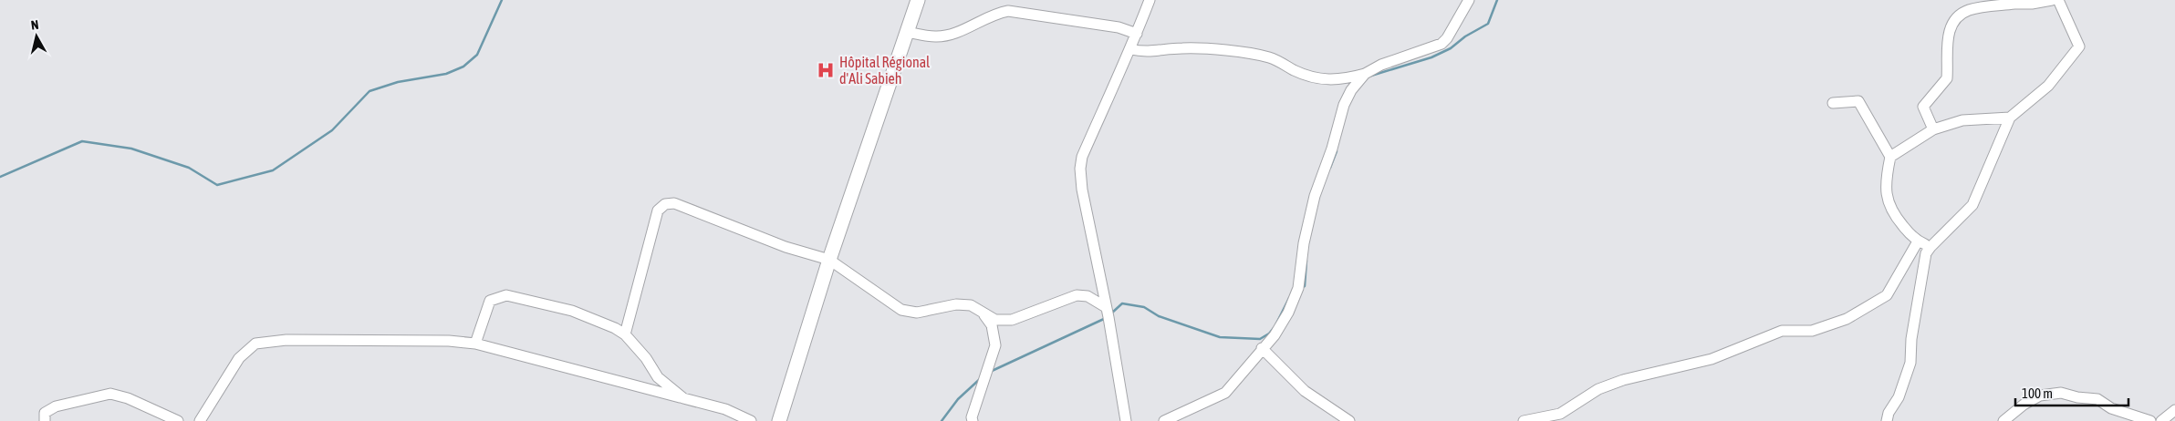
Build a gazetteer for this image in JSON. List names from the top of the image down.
{
  "places": {
    "hospital": ["Hôpital Régional d'Ali Sabieh"]
  },
  "scale_bar": "100 m",
  "north": "top"
}
